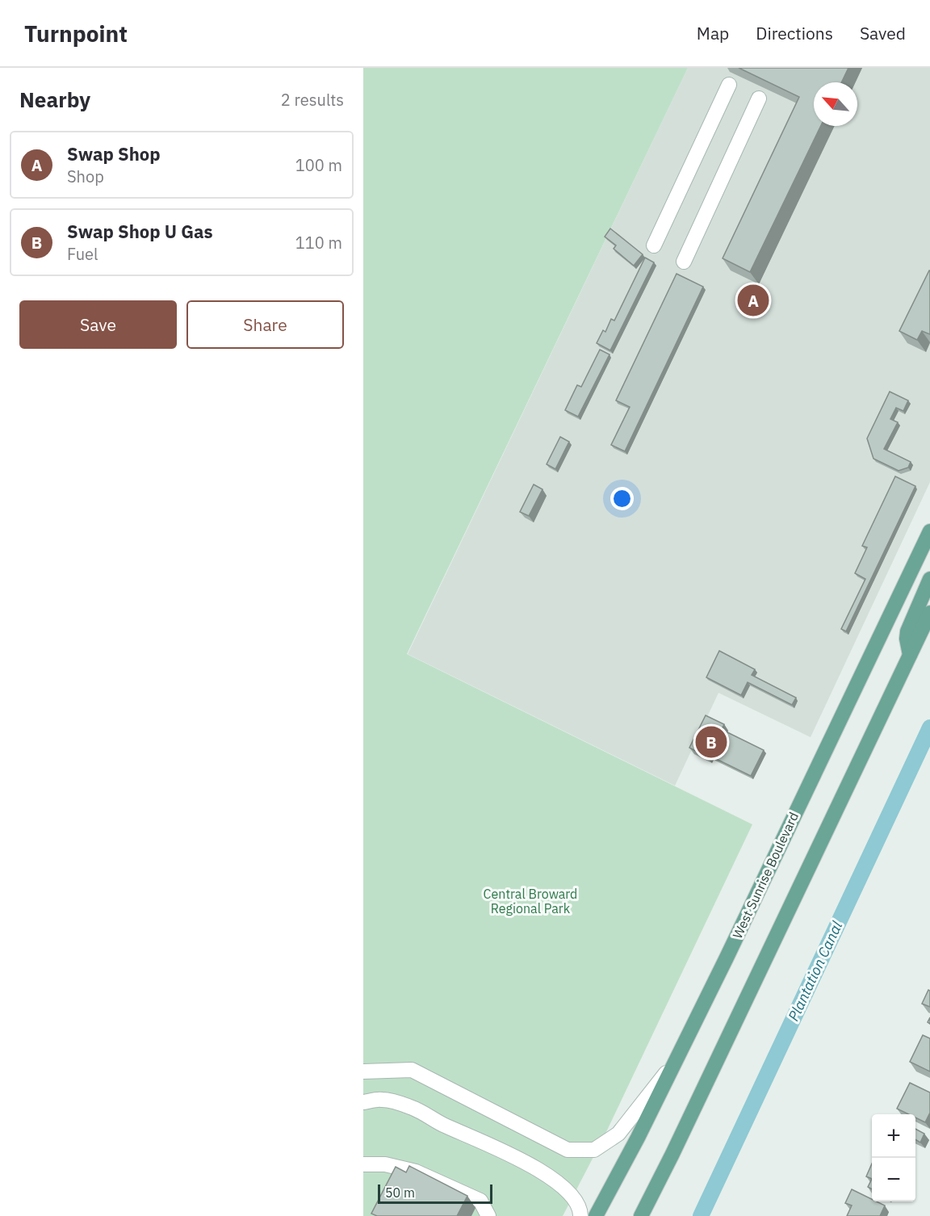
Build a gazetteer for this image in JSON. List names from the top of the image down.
{
  "streets": {
    "main road": ["West Sunrise Boulevard"]
  },
  "water": ["Plantation Canal"],
  "parks": ["Central Broward Regional Park"],
  "scale_bar": "50 m",
  "north": "top left",
  "page": {
    "header": "Turnpoint",
    "nav": ["Map", "Directions", "Saved"],
    "heading": ["Nearby", "2 results"],
    "list": [
      {
        "mark": "A",
        "name": "Swap Shop",
        "note": "Shop",
        "value": "100 m"
      },
      {
        "mark": "B",
        "name": "Swap Shop U Gas",
        "note": "Fuel",
        "value": "110 m"
      }
    ],
    "pins": ["A", "B"],
    "buttons": ["Save", "Share"],
    "map_buttons": ["+", "−"],
    "scale": "50 m"
  }
}
